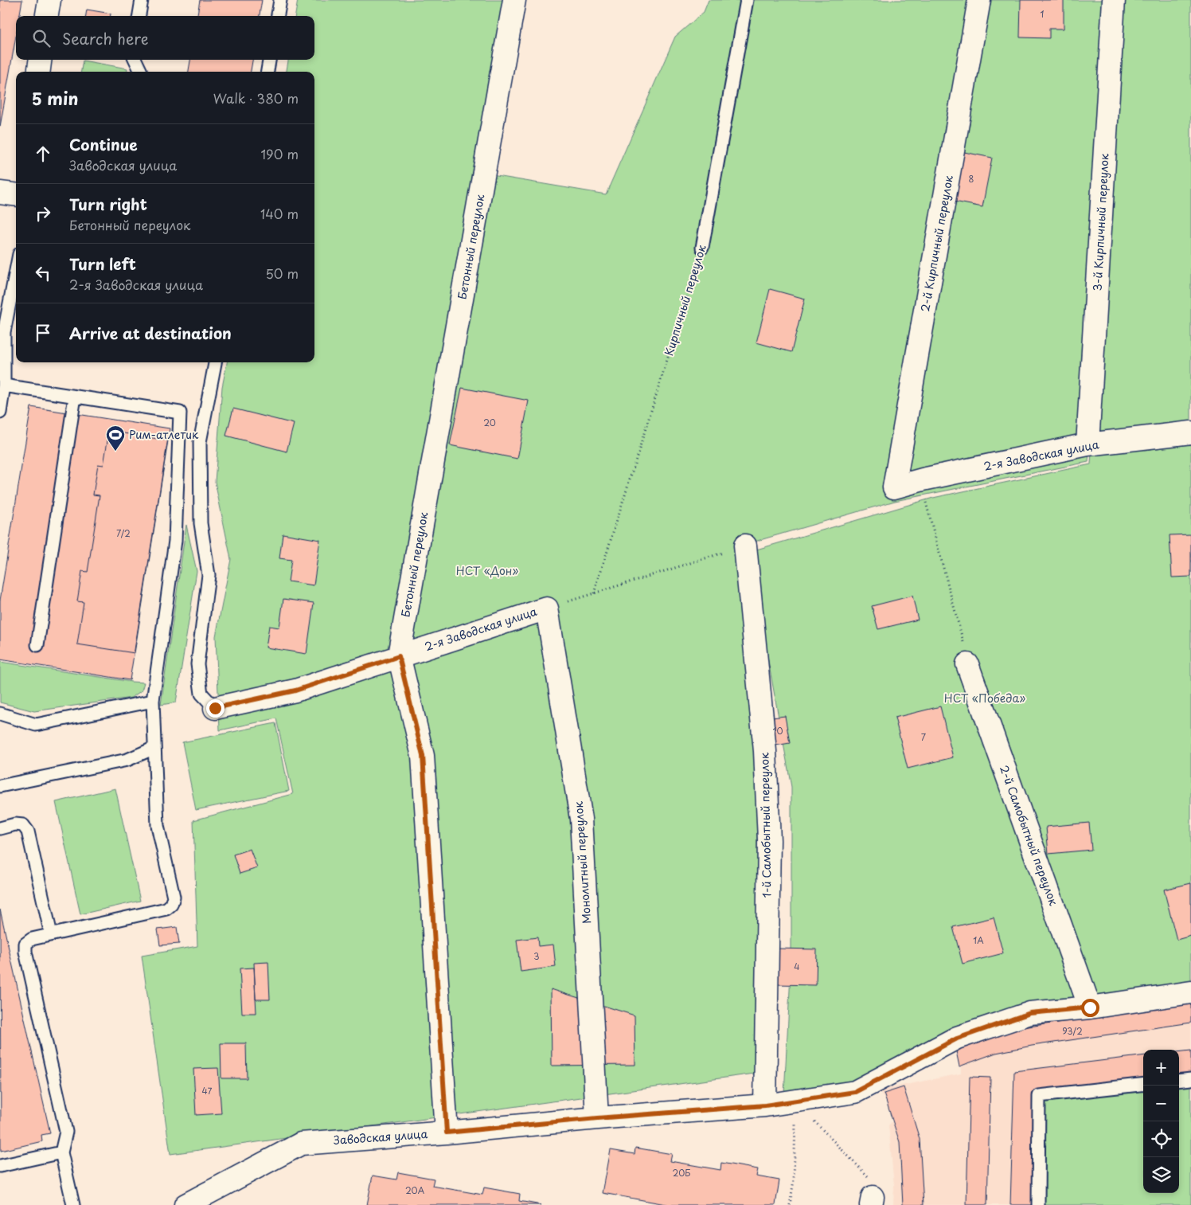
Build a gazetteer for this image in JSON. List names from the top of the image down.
{
  "streets": {
    "street": [
      "3-й Кирпичный переулок",
      "2-й Кирпичный переулок",
      "Бетонный переулок",
      "2-я Заводская улица",
      "1-й Самобытный переулок",
      "2-й Самобытный переулок",
      "Монолитный переулок",
      "Заводская улица"
    ],
    "lane": ["Кирпичный переулок"]
  },
  "crossings": [
    ["3-й Кирпичный переулок", "2-я Заводская улица"],
    ["2-й Кирпичный переулок", "2-я Заводская улица"],
    ["Бетонный переулок", "2-я Заводская улица"],
    ["Бетонный переулок", "Заводская улица"],
    ["Кирпичный переулок", "2-я Заводская улица"],
    ["2-я Заводская улица", "1-й Самобытный переулок"],
    ["2-я Заводская улица", "Монолитный переулок"],
    ["1-й Самобытный переулок", "Заводская улица"],
    ["2-й Самобытный переулок", "Заводская улица"],
    ["Монолитный переулок", "Заводская улица"]
  ],
  "parks": ["НСТ «Дон»", "НСТ «Победа»"],
  "places": {
    "sports": ["Рим-атлетик"]
  },
  "house_numbers": [
    "1",
    "8",
    "20",
    "7/2",
    "10",
    "7",
    "1А",
    "3",
    "4",
    "93/2",
    "47",
    "20Б",
    "20А"
  ],
  "page": {
    "search": "Search here",
    "heading": ["5 min", "Walk · 380 m"],
    "list": [
      ["Continue", "Заводская улица", "190 m"],
      ["Turn right", "Бетонный переулок", "140 m"],
      ["Turn left", "2-я Заводская улица", "50 m"],
      "Arrive at destination"
    ],
    "map_buttons": ["+", "−"]
  }
}
